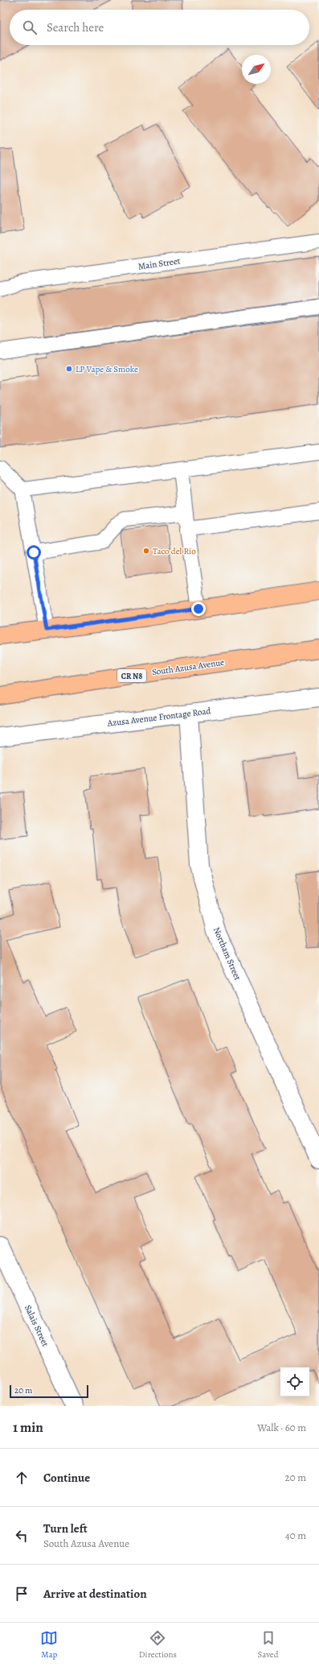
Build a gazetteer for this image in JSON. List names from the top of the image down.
{
  "streets": {
    "main road": ["South Azusa Avenue", "CR N8"],
    "street": ["Azusa Avenue Frontage Road", "Northam Street", "Salais Street"],
    "lane": ["Main Street"]
  },
  "crossings": [
    ["Azusa Avenue Frontage Road", "Northam Street"]
  ],
  "places": ["LP Vape & Smoke", "Taco del Rio"],
  "scale_bar": "20 m",
  "north": "top right",
  "page": {
    "search": "Search here",
    "scale": "20 m",
    "heading": ["1 min", "Walk · 60 m"],
    "list": [
      ["Continue", "20 m"],
      ["Turn left", "South Azusa Avenue", "40 m"],
      "Arrive at destination"
    ],
    "nav": ["Map", "Directions", "Saved"]
  }
}
